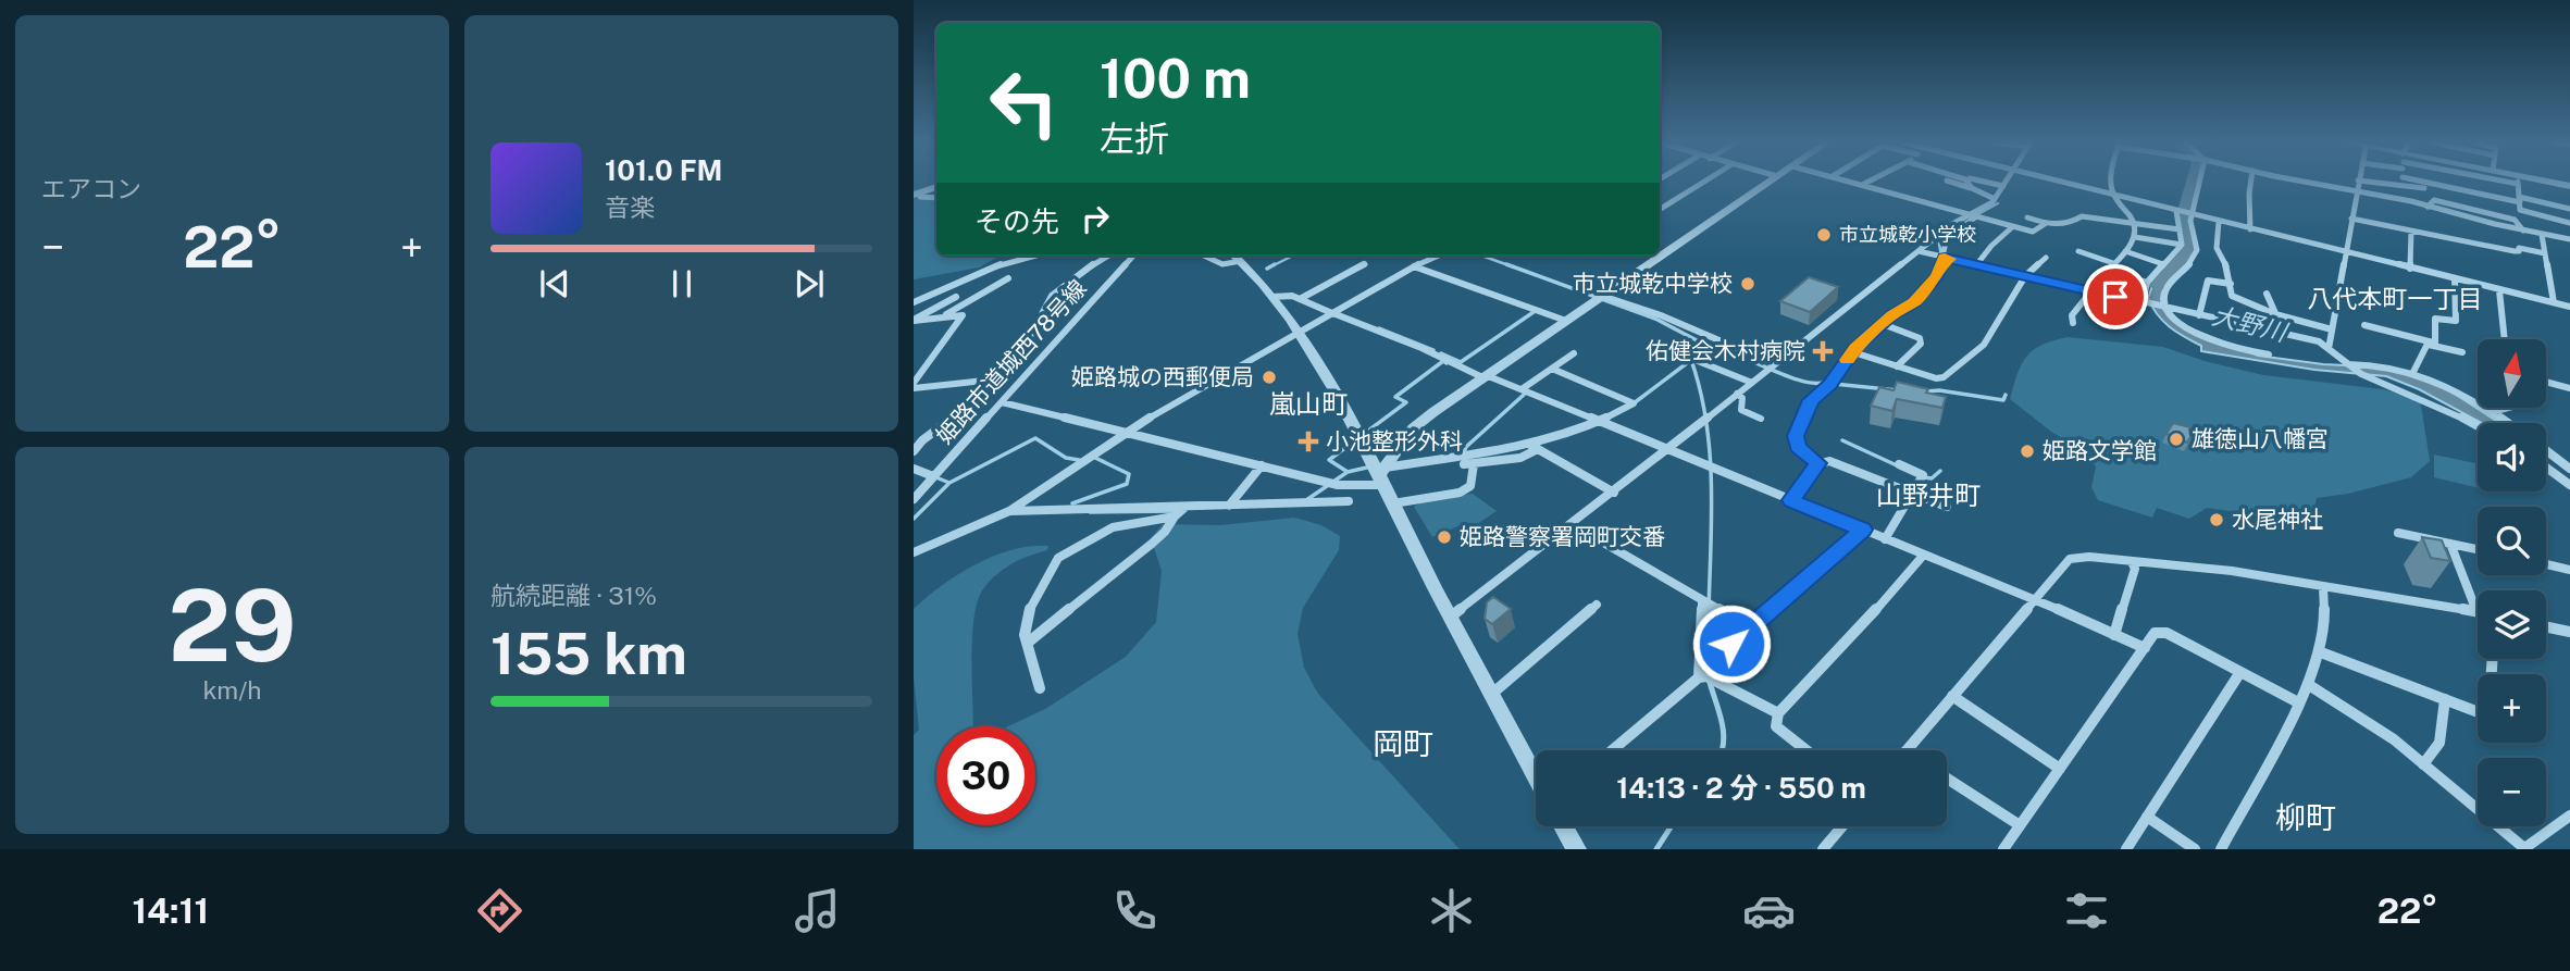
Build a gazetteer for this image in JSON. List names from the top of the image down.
{
  "streets": {
    "street": ["姫路市道城西78号線"]
  },
  "districts": [
    "八代本町一丁目",
    "嵐山町",
    "山野井町",
    "岡町",
    "柳町"
  ],
  "water": ["大野川"],
  "places": {
    "other": [
      "市立城乾小学校",
      "市立城乾中学校",
      "姫路城の西郵便局",
      "雄徳山八幡宮",
      "姫路文学館",
      "水尾神社",
      "姫路警察署岡町交番"
    ],
    "health": ["佑健会木村病院", "小池整形外科"]
  },
  "north": "top",
  "page": {
    "tile": [
      "エアコン",
      ["29", "km/h"],
      ["航続距離 · 31%", "155 km"]
    ],
    "turn": ["100 m", "左折"],
    "song": ["101.0 FM", "音楽"],
    "then": "その先",
    "heat": ["−", "22°", "+"],
    "map_buttons": ["+", "−"],
    "limit": "30",
    "trip": "14:13 · 2 分 · 550 m",
    "tabs": ["14:11", "22°"]
  }
}
